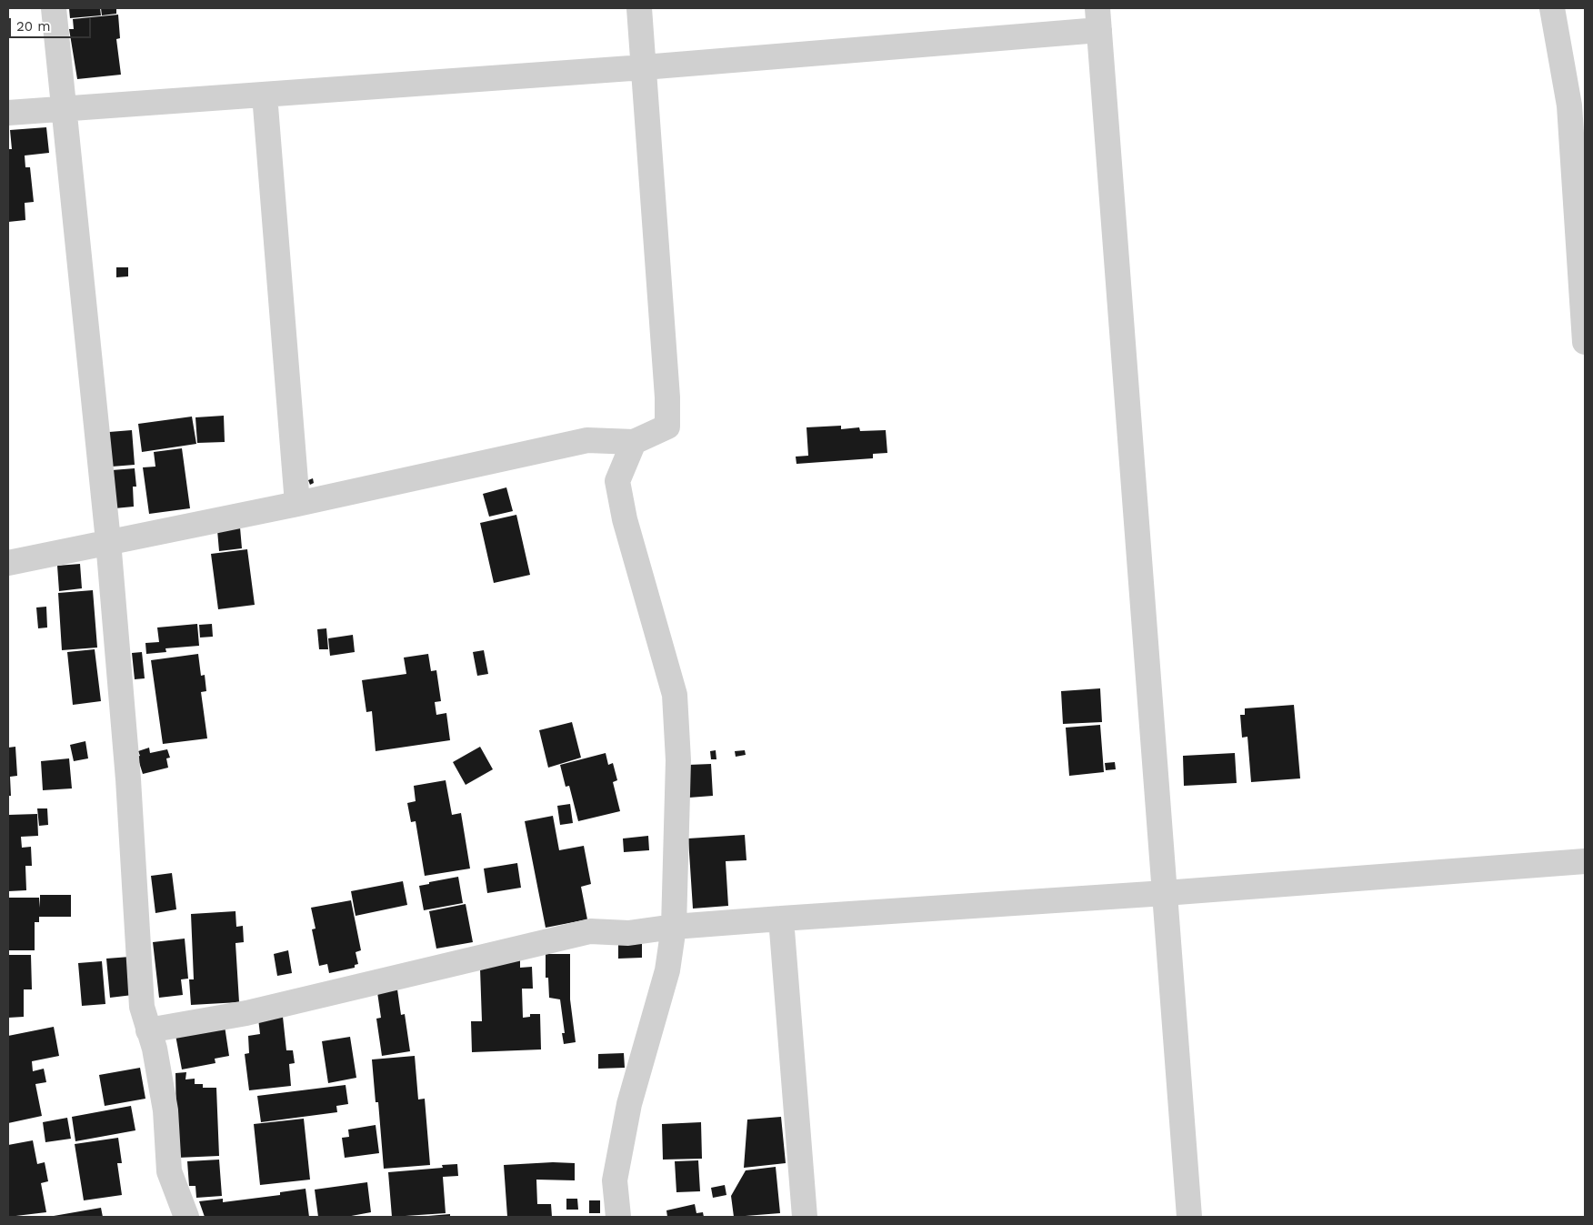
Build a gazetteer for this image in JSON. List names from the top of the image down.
{
  "scale_bar": "20 m"
}
